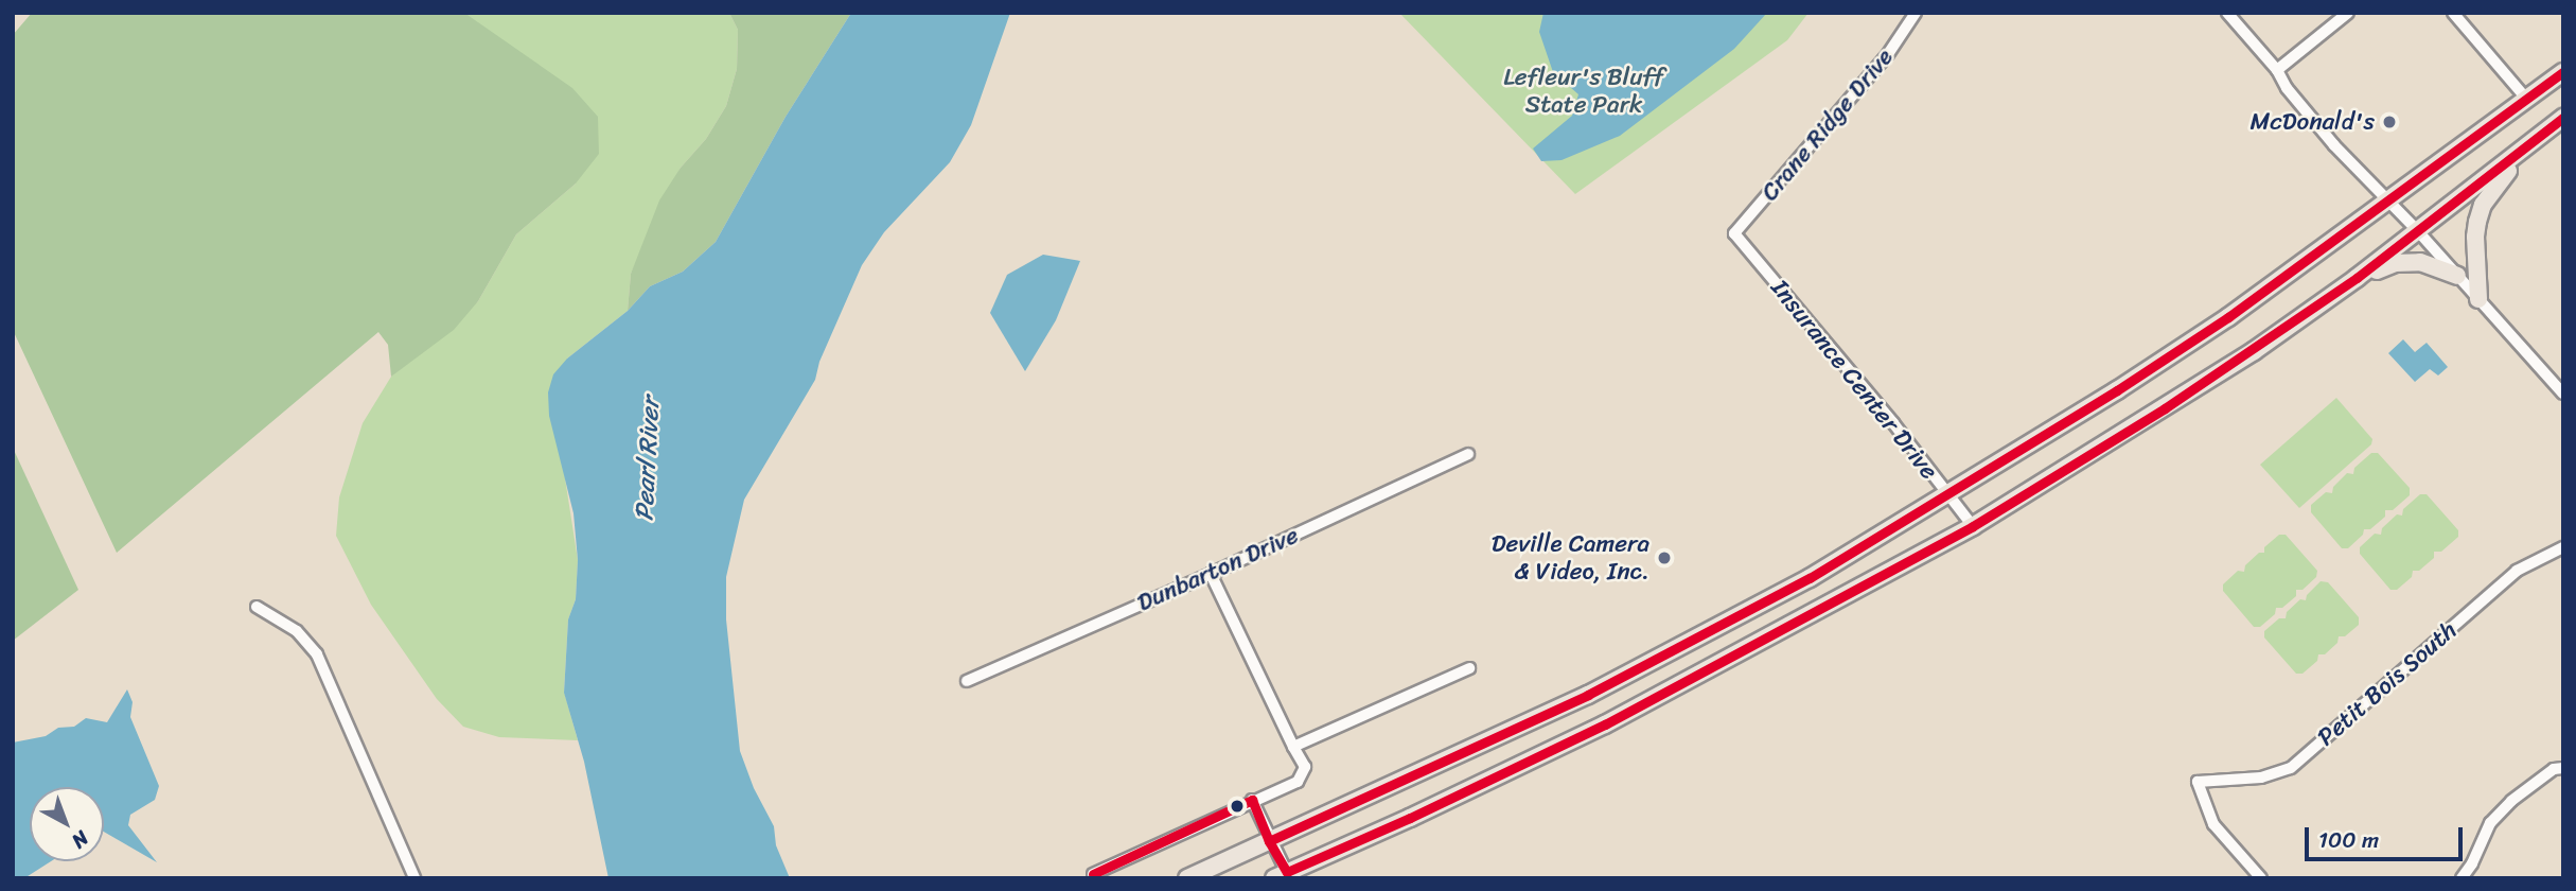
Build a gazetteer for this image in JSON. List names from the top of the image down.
{
  "streets": {
    "street": [
      "Crane Ridge Drive",
      "Insurance Center Drive",
      "Dunbarton Drive",
      "Petit Bois South"
    ]
  },
  "crossings": [
    ["Crane Ridge Drive", "Insurance Center Drive"]
  ],
  "water": ["Pearl River"],
  "parks": ["Lefleur's Bluff State Park"],
  "places": ["McDonald's", "Deville Camera & Video, Inc."],
  "scale_bar": "100 m",
  "north": "bottom right"
}
